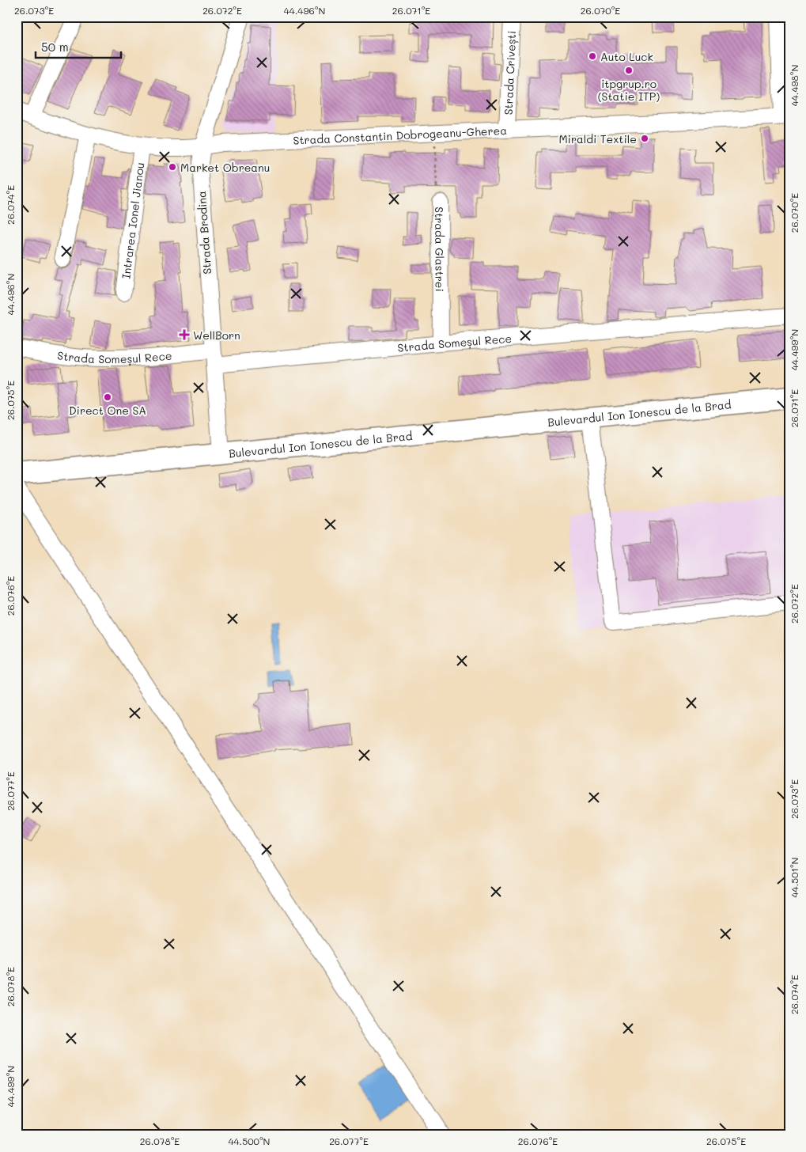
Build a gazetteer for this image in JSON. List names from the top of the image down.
{
  "streets": {
    "main road": ["Bulevardul Ion Ionescu de la Brad"],
    "street": [
      "Strada Crivești",
      "Strada Constantin Dobrogeanu-Gherea",
      "Intrarea Ionel Jianou",
      "Strada Brodina",
      "Strada Glastrei",
      "Strada Someșul Rece"
    ]
  },
  "crossings": [
    ["Strada Crivești", "Strada Constantin Dobrogeanu-Gherea"],
    ["Strada Constantin Dobrogeanu-Gherea", "Intrarea Ionel Jianou"],
    ["Strada Constantin Dobrogeanu-Gherea", "Strada Brodina"],
    ["Strada Constantin Dobrogeanu-Gherea", "Strada Glastrei"],
    ["Strada Brodina", "Strada Someșul Rece"],
    ["Strada Brodina", "Bulevardul Ion Ionescu de la Brad"],
    ["Strada Glastrei", "Strada Someșul Rece"]
  ],
  "places": {
    "other": [
      "Auto Luck",
      "itpgrup.ro (Statie ITP)",
      "Miraldi Textile",
      "Market Obreanu",
      "Direct One SA"
    ],
    "health": ["WellBorn"]
  },
  "scale_bar": "50 m",
  "coordinates": [
    "26.073°E",
    "26.072°E",
    "44.496°N",
    "26.071°E",
    "26.070°E",
    "44.498°N",
    "26.074°E",
    "44.499°N",
    "26.075°E",
    "26.076°E",
    "26.077°E",
    "44.501°N",
    "26.078°E",
    "44.500°N"
  ]
}
